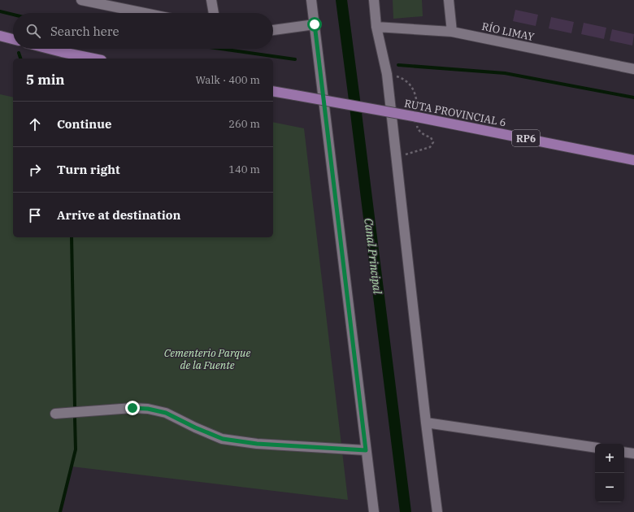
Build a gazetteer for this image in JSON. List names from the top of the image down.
{
  "streets": {
    "main road": ["RUTA PROVINCIAL 6", "RP6"],
    "street": ["RÍO LIMAY"]
  },
  "water": ["Canal Principal"],
  "parks": ["Cementerio Parque de la Fuente"],
  "page": {
    "search": "Search here",
    "heading": ["5 min", "Walk · 400 m"],
    "list": [
      ["Continue", "260 m"],
      ["Turn right", "140 m"],
      "Arrive at destination"
    ],
    "map_buttons": ["+", "−"]
  }
}
